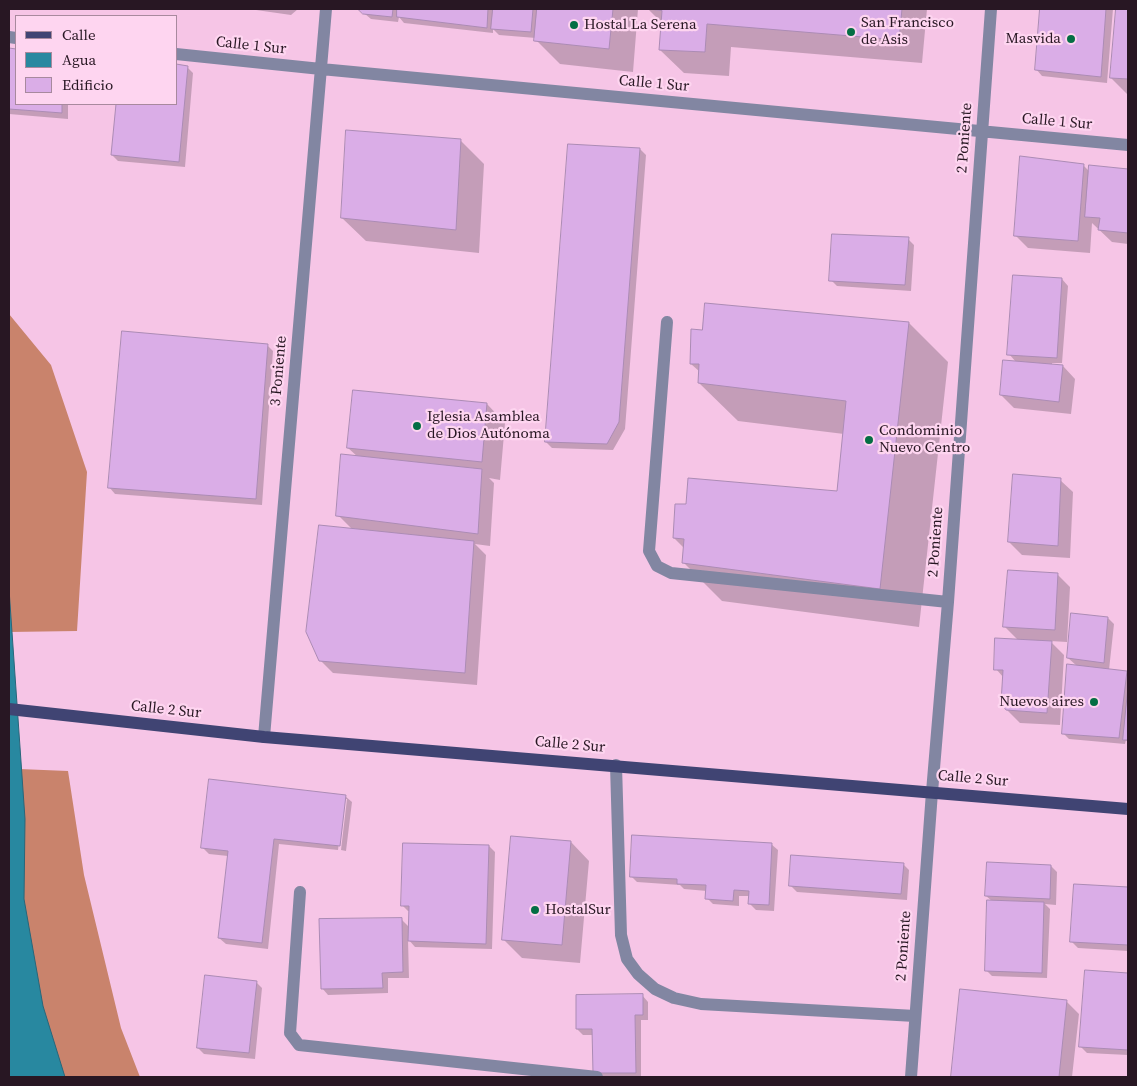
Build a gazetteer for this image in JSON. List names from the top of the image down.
{
  "streets": {
    "main road": ["Calle 2 Sur"],
    "street": ["Calle 1 Sur", "2 Poniente", "3 Poniente"]
  },
  "crossings": [
    ["Calle 1 Sur", "2 Poniente"],
    ["Calle 1 Sur", "3 Poniente"],
    ["2 Poniente", "Calle 2 Sur"],
    ["3 Poniente", "Calle 2 Sur"]
  ],
  "places": [
    "Hostal La Serena",
    "San Francisco de Asis",
    "Masvida",
    "Iglesia Asamblea de Dios Autónoma",
    "Condominio Nuevo Centro",
    "Nuevos aires",
    "HostalSur"
  ],
  "legend": ["Calle", "Agua", "Edificio"]
}
